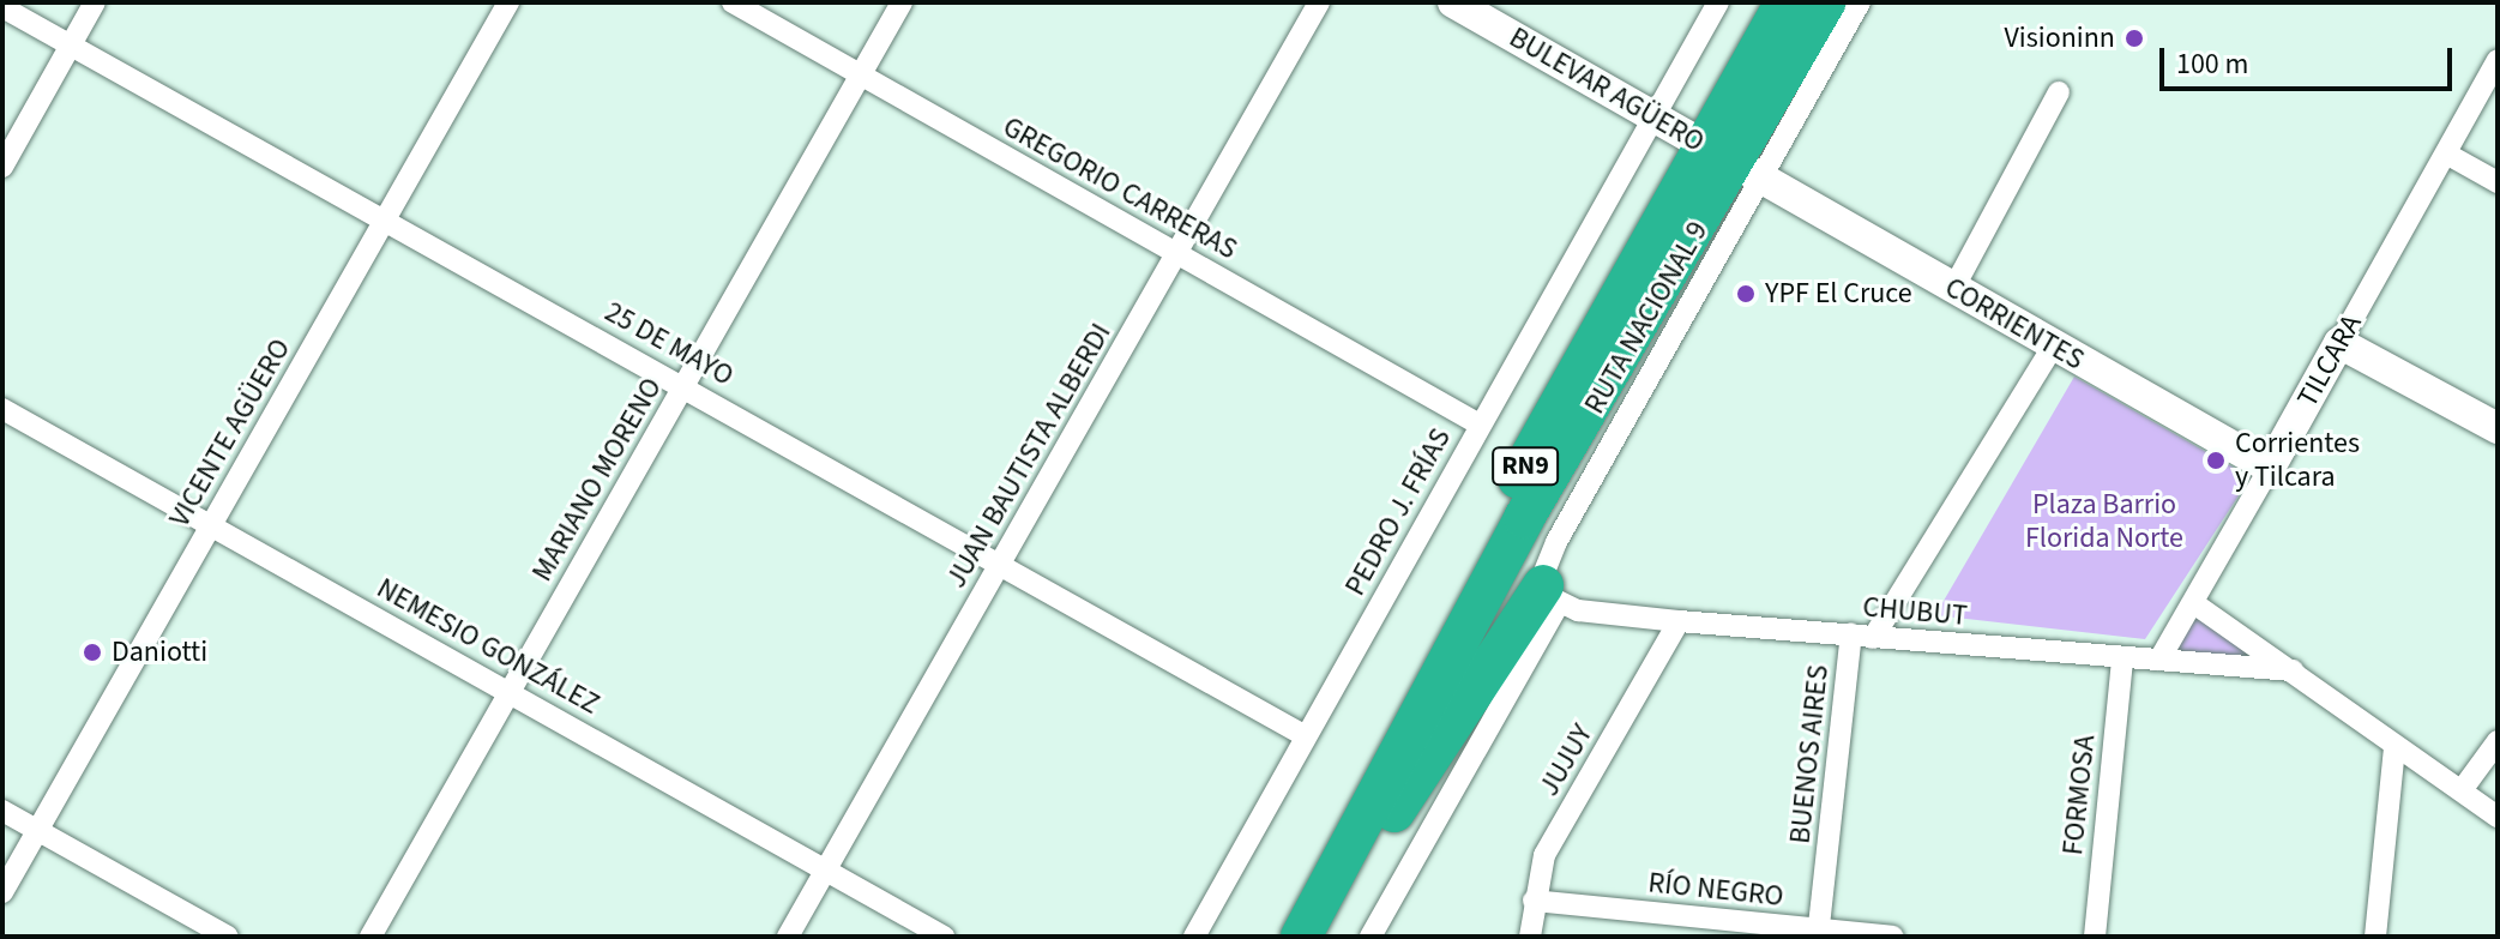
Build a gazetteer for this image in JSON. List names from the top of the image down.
{
  "streets": {
    "highway": ["RUTA NACIONAL 9", "RN9"],
    "street": [
      "BULEVAR AGÜERO",
      "GREGORIO CARRERAS",
      "CORRIENTES",
      "25 DE MAYO",
      "TILCARA",
      "VICENTE AGÜERO",
      "JUAN BAUTISTA ALBERDI",
      "MARIANO MORENO",
      "PEDRO J. FRÍAS",
      "CHUBUT",
      "NEMESIO GONZÁLEZ",
      "BUENOS AIRES",
      "JUJUY",
      "FORMOSA",
      "RÍO NEGRO"
    ]
  },
  "crossings": [
    ["BULEVAR AGÜERO", "RUTA NACIONAL 9"],
    ["BULEVAR AGÜERO", "CORRIENTES"],
    ["BULEVAR AGÜERO", "PEDRO J. FRÍAS"],
    ["GREGORIO CARRERAS", "JUAN BAUTISTA ALBERDI"],
    ["GREGORIO CARRERAS", "MARIANO MORENO"],
    ["GREGORIO CARRERAS", "PEDRO J. FRÍAS"],
    ["RUTA NACIONAL 9", "CORRIENTES"],
    ["CORRIENTES", "TILCARA"],
    ["25 DE MAYO", "VICENTE AGÜERO"],
    ["25 DE MAYO", "JUAN BAUTISTA ALBERDI"],
    ["25 DE MAYO", "MARIANO MORENO"],
    ["25 DE MAYO", "PEDRO J. FRÍAS"],
    ["TILCARA", "CHUBUT"],
    ["VICENTE AGÜERO", "NEMESIO GONZÁLEZ"],
    ["JUAN BAUTISTA ALBERDI", "NEMESIO GONZÁLEZ"],
    ["MARIANO MORENO", "NEMESIO GONZÁLEZ"],
    ["CHUBUT", "BUENOS AIRES"],
    ["CHUBUT", "JUJUY"],
    ["CHUBUT", "FORMOSA"],
    ["BUENOS AIRES", "RÍO NEGRO"],
    ["JUJUY", "RÍO NEGRO"]
  ],
  "parks": ["Plaza Barrio Florida Norte"],
  "places": [
    "Visioninn",
    "YPF El Cruce",
    "Corrientes y Tilcara",
    "Daniotti"
  ],
  "scale_bar": "100 m"
}
